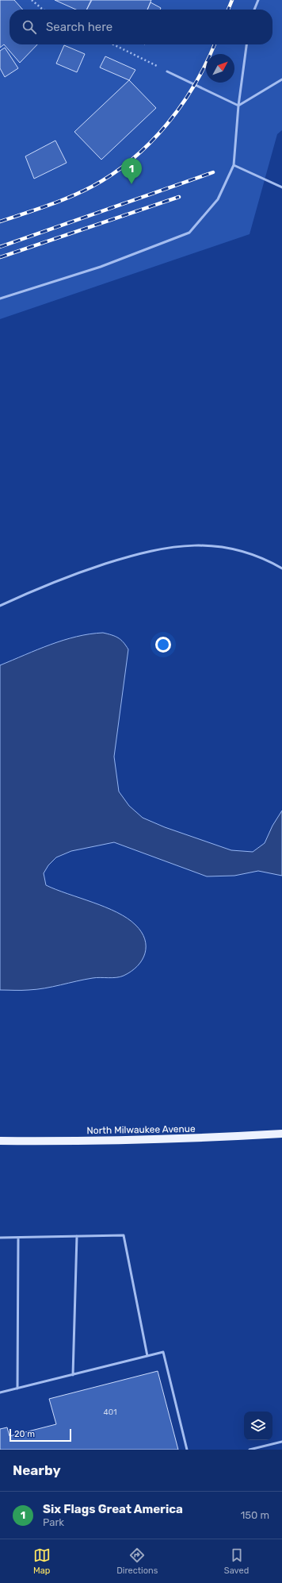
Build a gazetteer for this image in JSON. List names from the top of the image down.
{
  "streets": {
    "main road": ["North Milwaukee Avenue"]
  },
  "house_numbers": ["401"],
  "scale_bar": "20 m",
  "north": "top right",
  "page": {
    "search": "Search here",
    "pins": "1",
    "scale": "20 m",
    "heading": "Nearby",
    "list": [
      {
        "mark": "1",
        "name": "Six Flags Great America",
        "note": "Park",
        "value": "150 m"
      }
    ],
    "nav": ["Map", "Directions", "Saved"]
  }
}
